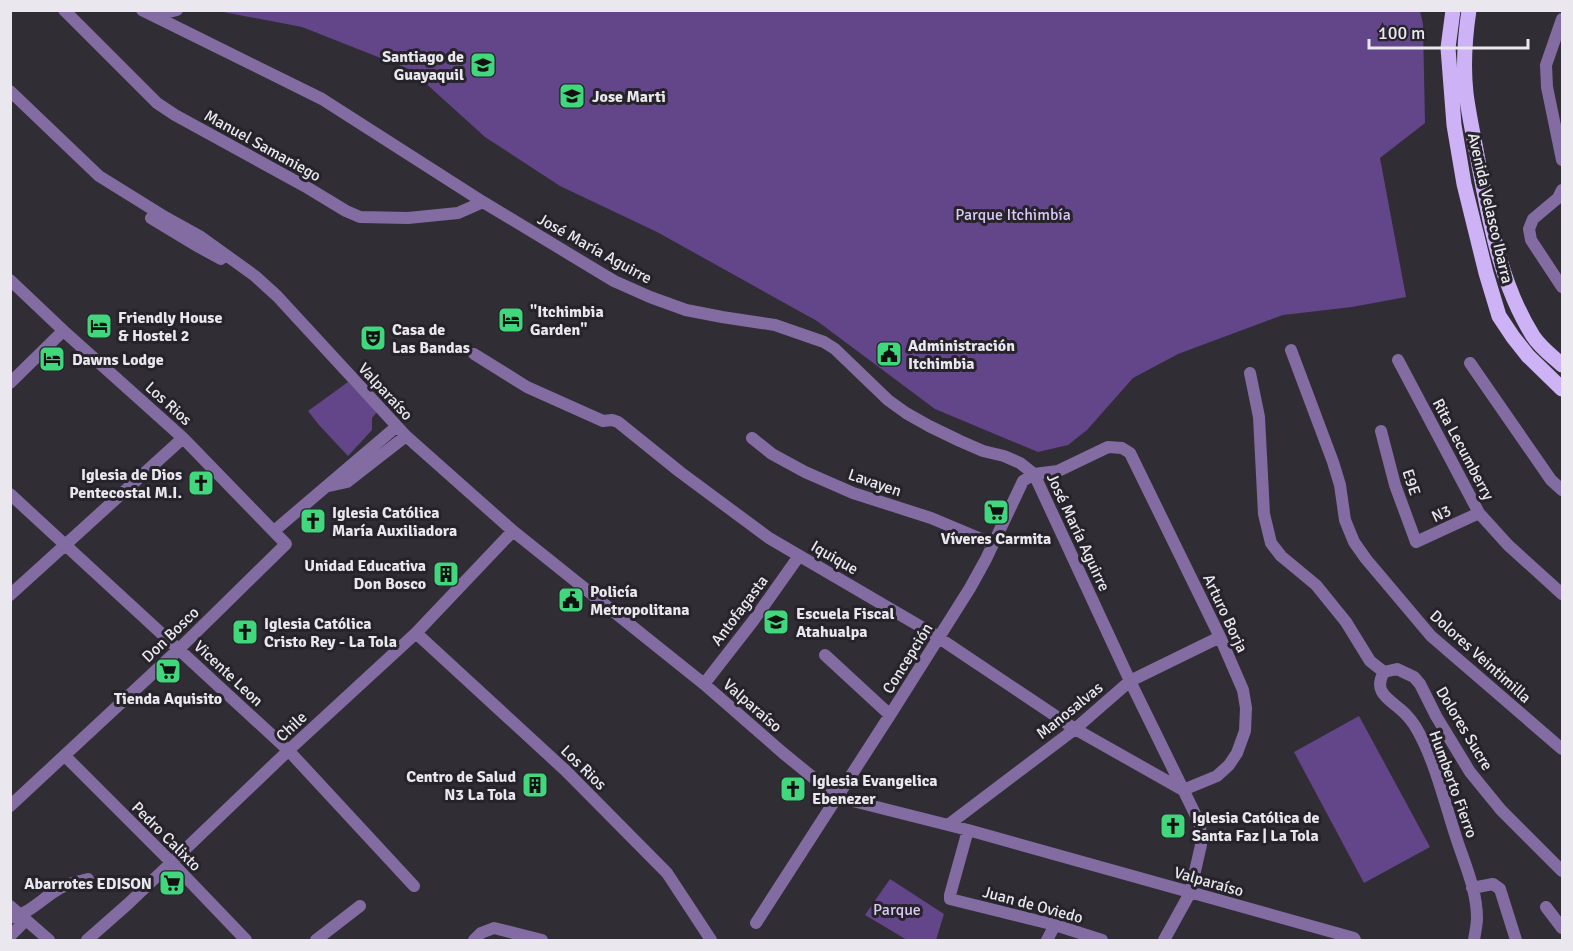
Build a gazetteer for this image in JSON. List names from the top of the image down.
{
  "streets": {
    "main road": ["Avenida Velasco Ibarra"],
    "street": [
      "Manuel Samaniego",
      "José María Aguirre",
      "Valparaíso",
      "Los Rios",
      "Rita Lecumberry",
      "Lavayen",
      "E9E",
      "N3",
      "Iquique",
      "Antofagasta",
      "Arturo Borja",
      "Don Bosco",
      "Dolores Veintimilla",
      "Concepción",
      "Vicente Leon",
      "Manosalvas",
      "Chile",
      "Dolores Sucre",
      "Humberto Fierro",
      "Pedro Calixto",
      "Juan de Oviedo"
    ]
  },
  "crossings": [
    ["Manuel Samaniego", "José María Aguirre"],
    ["José María Aguirre", "Valparaíso"],
    ["José María Aguirre", "Iquique"],
    ["José María Aguirre", "Arturo Borja"],
    ["José María Aguirre", "Concepción"],
    ["José María Aguirre", "Manosalvas"],
    ["Valparaíso", "Antofagasta"],
    ["Valparaíso", "Concepción"],
    ["Valparaíso", "Manosalvas"],
    ["Valparaíso", "Chile"],
    ["Valparaíso", "Juan de Oviedo"],
    ["Los Rios", "Don Bosco"],
    ["Los Rios", "Chile"],
    ["Rita Lecumberry", "N3"],
    ["Lavayen", "Concepción"],
    ["E9E", "N3"],
    ["Iquique", "Antofagasta"],
    ["Iquique", "Arturo Borja"],
    ["Iquique", "Concepción"],
    ["Iquique", "Manosalvas"],
    ["Arturo Borja", "Concepción"],
    ["Arturo Borja", "Manosalvas"],
    ["Don Bosco", "Vicente Leon"],
    ["Don Bosco", "Pedro Calixto"],
    ["Vicente Leon", "Chile"],
    ["Chile", "Pedro Calixto"],
    ["Dolores Sucre", "Humberto Fierro"]
  ],
  "parks": ["Parque Itchimbía", "Parque"],
  "places": {
    "school or university": ["Santiago de Guayaquil", "Jose Marti", "Escuela Fiscal Atahualpa"],
    "hotel": ["\"Itchimbia Garden\"", "Friendly House & Hostel 2", "Dawns Lodge"],
    "theatre": ["Casa de Las Bandas"],
    "public building": ["Administración Itchimbia", "Policía Metropolitana"],
    "church": [
      "Iglesia de Dios Pentecostal M.I.",
      "Iglesia Católica María Auxiliadora",
      "Iglesia Católica Cristo Rey - La Tola",
      "Iglesia Evangelica Ebenezer",
      "Iglesia Católica de Santa Faz | La Tola"
    ],
    "supermarket": ["Víveres Carmita", "Tienda Aquisito", "Abarrotes EDISON"],
    "building": ["Unidad Educativa Don Bosco", "Centro de Salud N3 La Tola"]
  },
  "scale_bar": "100 m"
}
